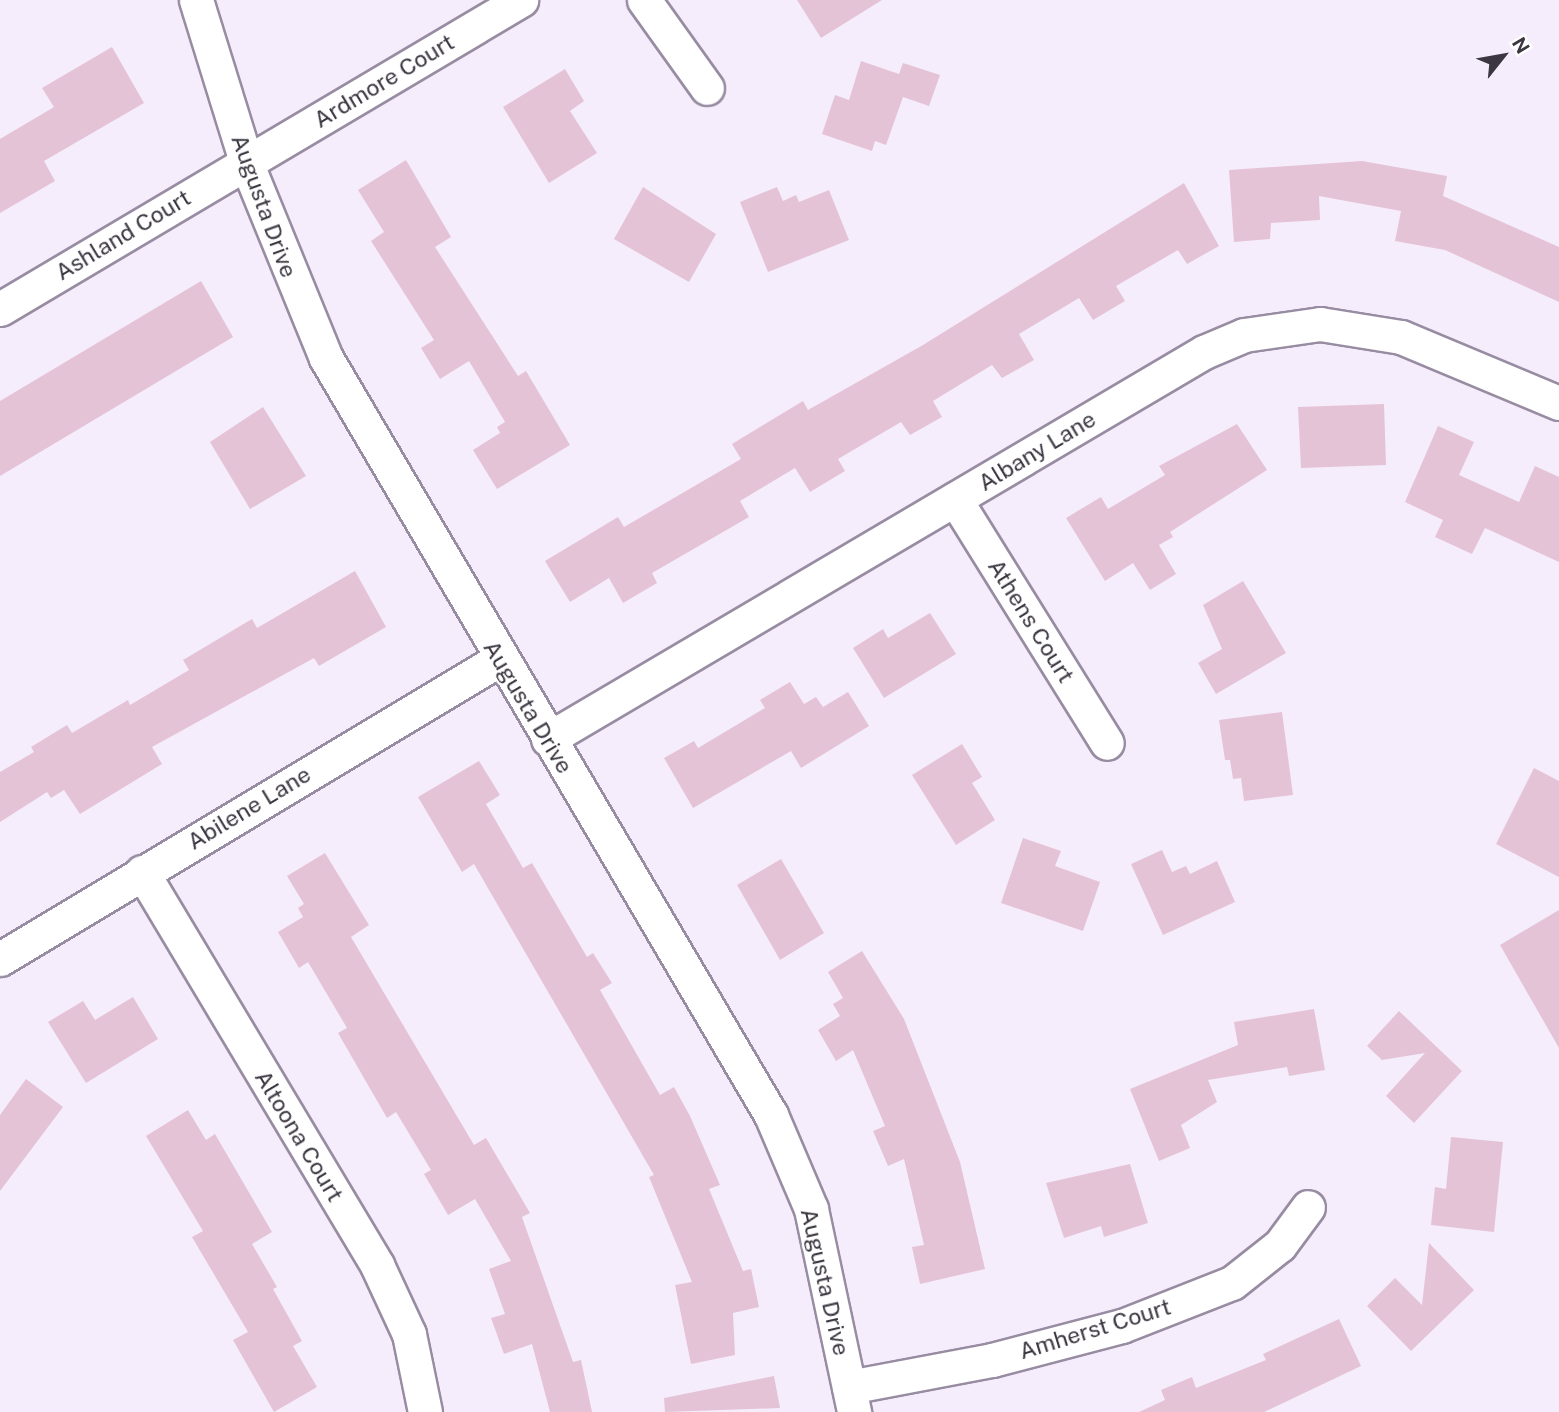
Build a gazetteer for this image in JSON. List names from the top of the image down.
{
  "streets": {
    "street": [
      "Ardmore Court",
      "Augusta Drive",
      "Ashland Court",
      "Albany Lane",
      "Athens Court",
      "Abilene Lane",
      "Altoona Court",
      "Amherst Court"
    ]
  },
  "crossings": [
    ["Ardmore Court", "Augusta Drive"],
    ["Ardmore Court", "Ashland Court"],
    ["Augusta Drive", "Ashland Court"],
    ["Augusta Drive", "Albany Lane"],
    ["Augusta Drive", "Abilene Lane"],
    ["Augusta Drive", "Amherst Court"],
    ["Albany Lane", "Athens Court"],
    ["Abilene Lane", "Altoona Court"]
  ],
  "north": "top right"
}
